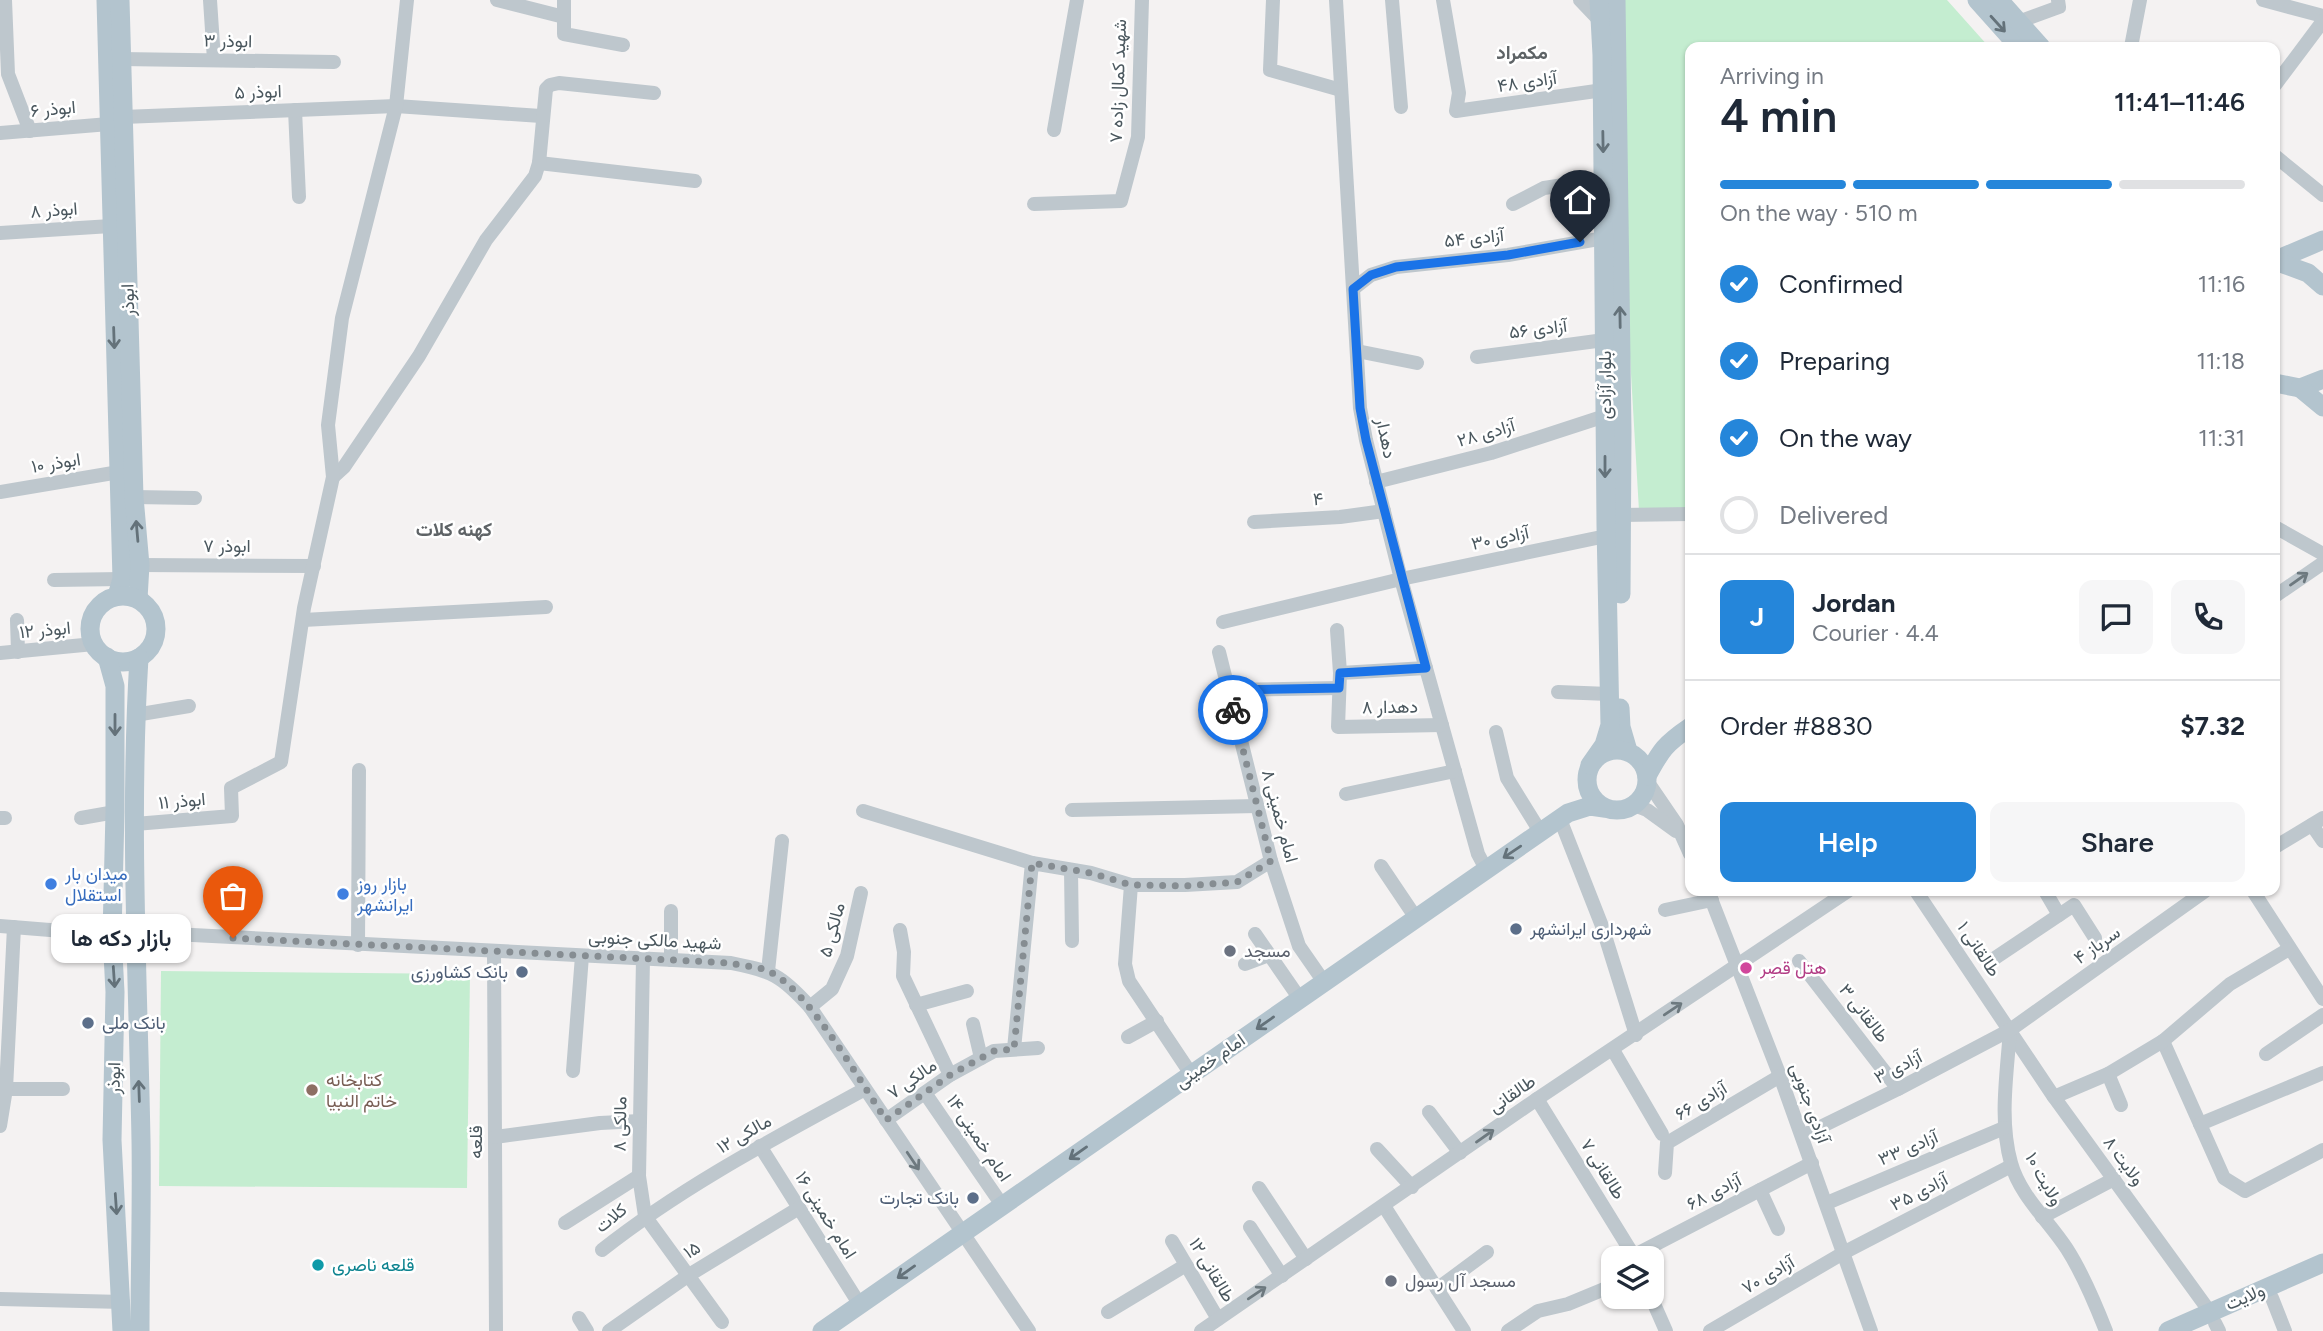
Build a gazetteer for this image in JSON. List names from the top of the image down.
{
  "streets": {
    "main road": [
      "ابوذر",
      "بلوار آزادی",
      "امام خمینی",
      "ولایت"
    ],
    "street": [
      "ابوذر ۳",
      "شهید کمال زاده ۷",
      "آزادی ۴۸",
      "ابوذر ۵",
      "ابوذر ۶",
      "ابوذر ۸",
      "آزادی ۵۴",
      "آزادی ۵۶",
      "آزادی ۲۸",
      "دهدار",
      "ابوذر ۱۰",
      "۴",
      "آزادی ۳۰",
      "ابوذر ۷",
      "ابوذر ۱۲",
      "دهدار ۸",
      "ابوذر ۱۱",
      "امام خمینی ۸",
      "مالکی ۵",
      "شهید مالکی جنوبی",
      "سرباز ۴",
      "طالقانی ۱",
      "طالقانی ۳",
      "آزادی ۳",
      "مالکی ۷",
      "طالقانی",
      "آزادی ۶۶",
      "آزادی جنوبی",
      "مالکی ۸",
      "مالکی ۱۲",
      "امام خمینی ۱۴",
      "قلعه",
      "آزادی ۳۳",
      "ولایت ۸",
      "طالقانی ۷",
      "ولایت ۱۰",
      "آزادی ۶۸",
      "آزادی ۳۵",
      "امام خمینی ۱۶",
      "کلات",
      "۱۵",
      "طالقانی ۱۲",
      "آزادی ۷۰"
    ]
  },
  "crossings": [
    ["ابوذر ۳", "ابوذر"],
    ["آزادی ۴۸", "بلوار آزادی"],
    ["ابوذر ۵", "ابوذر ۶"],
    ["ابوذر ۵", "ابوذر"],
    ["ابوذر ۶", "ابوذر"],
    ["ابوذر ۸", "ابوذر"],
    ["آزادی ۵۴", "بلوار آزادی"],
    ["آزادی ۵۴", "دهدار"],
    ["ابوذر", "ابوذر ۱۰"],
    ["ابوذر", "ابوذر ۷"],
    ["ابوذر", "ابوذر ۱۲"],
    ["ابوذر", "ابوذر ۱۱"],
    ["ابوذر", "شهید مالکی جنوبی"],
    ["آزادی ۵۶", "بلوار آزادی"],
    ["بلوار آزادی", "آزادی ۲۸"],
    ["بلوار آزادی", "آزادی ۳۰"],
    ["بلوار آزادی", "امام خمینی"],
    ["آزادی ۲۸", "دهدار"],
    ["دهدار", "۴"],
    ["دهدار", "آزادی ۳۰"],
    ["دهدار", "دهدار ۸"],
    ["دهدار", "امام خمینی"],
    ["امام خمینی ۸", "امام خمینی"],
    ["مالکی ۵", "شهید مالکی جنوبی"],
    ["شهید مالکی جنوبی", "امام خمینی"],
    ["شهید مالکی جنوبی", "مالکی ۷"],
    ["شهید مالکی جنوبی", "مالکی ۸"],
    ["شهید مالکی جنوبی", "مالکی ۱۲"],
    ["شهید مالکی جنوبی", "قلعه"],
    ["سرباز ۴", "طالقانی ۱"],
    ["سرباز ۴", "آزادی ۳"],
    ["سرباز ۴", "ولایت ۸"],
    ["سرباز ۴", "ولایت ۱۰"],
    ["طالقانی ۱", "آزادی ۳"],
    ["طالقانی ۱", "ولایت ۸"],
    ["طالقانی ۱", "ولایت ۱۰"],
    ["طالقانی ۳", "آزادی ۳"],
    ["امام خمینی", "امام خمینی ۱۴"],
    ["امام خمینی", "امام خمینی ۱۶"],
    ["آزادی ۳", "آزادی جنوبی"],
    ["آزادی ۳", "ولایت ۸"],
    ["آزادی ۳", "ولایت ۱۰"],
    ["مالکی ۷", "امام خمینی ۱۴"],
    ["طالقانی", "آزادی جنوبی"],
    ["طالقانی", "طالقانی ۷"],
    ["طالقانی", "طالقانی ۱۲"],
    ["آزادی ۶۶", "آزادی جنوبی"],
    ["آزادی جنوبی", "آزادی ۳۳"],
    ["آزادی جنوبی", "آزادی ۶۸"],
    ["آزادی جنوبی", "آزادی ۳۵"],
    ["آزادی جنوبی", "آزادی ۷۰"],
    ["مالکی ۸", "مالکی ۱۲"],
    ["مالکی ۸", "کلات"],
    ["مالکی ۸", "۱۵"],
    ["مالکی ۱۲", "امام خمینی ۱۶"],
    ["مالکی ۱۲", "کلات"],
    ["آزادی ۳۳", "ولایت ۱۰"],
    ["ولایت ۸", "ولایت ۱۰"],
    ["ولایت ۸", "ولایت"],
    ["ولایت ۱۰", "آزادی ۳۵"],
    ["آزادی ۳۵", "آزادی ۷۰"],
    ["امام خمینی ۱۶", "۱۵"]
  ],
  "one_way": ["امام خمینی", "طالقانی"],
  "districts": ["مکمراد", "کهنه کلات"],
  "places": [
    "میدان بار استقلال",
    "بازار روز ایرانشهر",
    "شهرداری ایرانشهر",
    "بازار دکه ها",
    "مسجد",
    "هتل قصِر",
    "بانک کشاورزی",
    "بانک ملی",
    "کتابخانه خاتم النبیا",
    "بانک تجارت",
    "قلعه ناصری",
    "مسجد آل رسول"
  ],
  "page": {
    "heading": ["4 min", "Arriving in", "11:41–11:46"],
    "panel": [
      "Jordan",
      "Courier · 4.4",
      "Order #8830",
      "$7.32"
    ],
    "bar": "On the way · 510 m",
    "list": [
      ["Confirmed", "11:16"],
      ["Preparing", "11:18"],
      ["On the way", "11:31"],
      "Delivered"
    ],
    "round": "J",
    "buttons": ["Help", "Share"],
    "bubble": "بازار دکه ها"
  }
}
